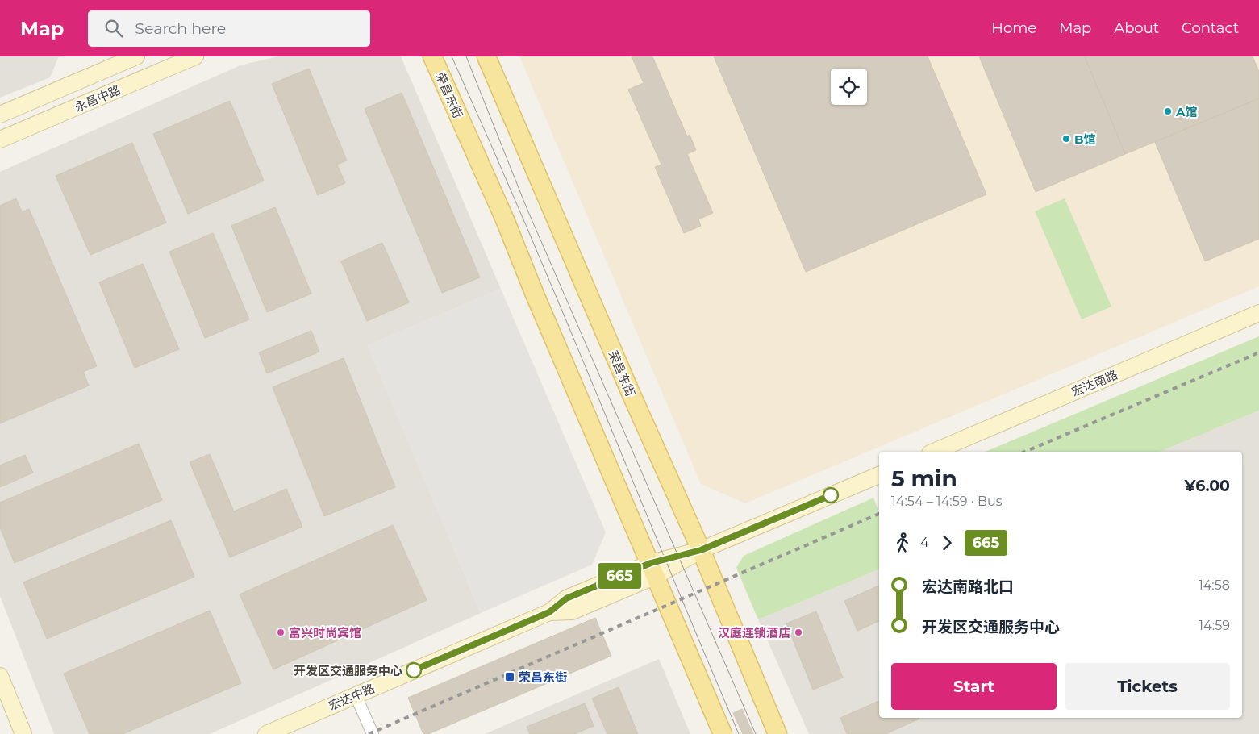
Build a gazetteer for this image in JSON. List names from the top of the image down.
{
  "streets": {
    "main road": ["荣昌东街"],
    "street": ["永昌中路", "宏达南路", "宏达中路"]
  },
  "crossings": [
    ["荣昌东街", "宏达中路"]
  ],
  "places": {
    "other": [
      "A馆",
      "B馆",
      "富兴时尚宾馆",
      "汉庭连锁酒店",
      "开发区交通服务中心"
    ],
    "transit": ["荣昌东街"]
  },
  "lines": ["bus line 665"],
  "page": {
    "header": "Map",
    "search": "Search here",
    "nav": [
      "Home",
      "Map",
      "About",
      "Contact"
    ],
    "on_map": "665",
    "heading": ["5 min", "14:54 – 14:59 · Bus", "¥6.00"],
    "legs": ["4", "665"],
    "list": [
      {
        "name": "宏达南路北口",
        "value": "14:58"
      },
      {
        "name": "开发区交通服务中心",
        "value": "14:59"
      }
    ],
    "buttons": ["Start", "Tickets"]
  }
}
